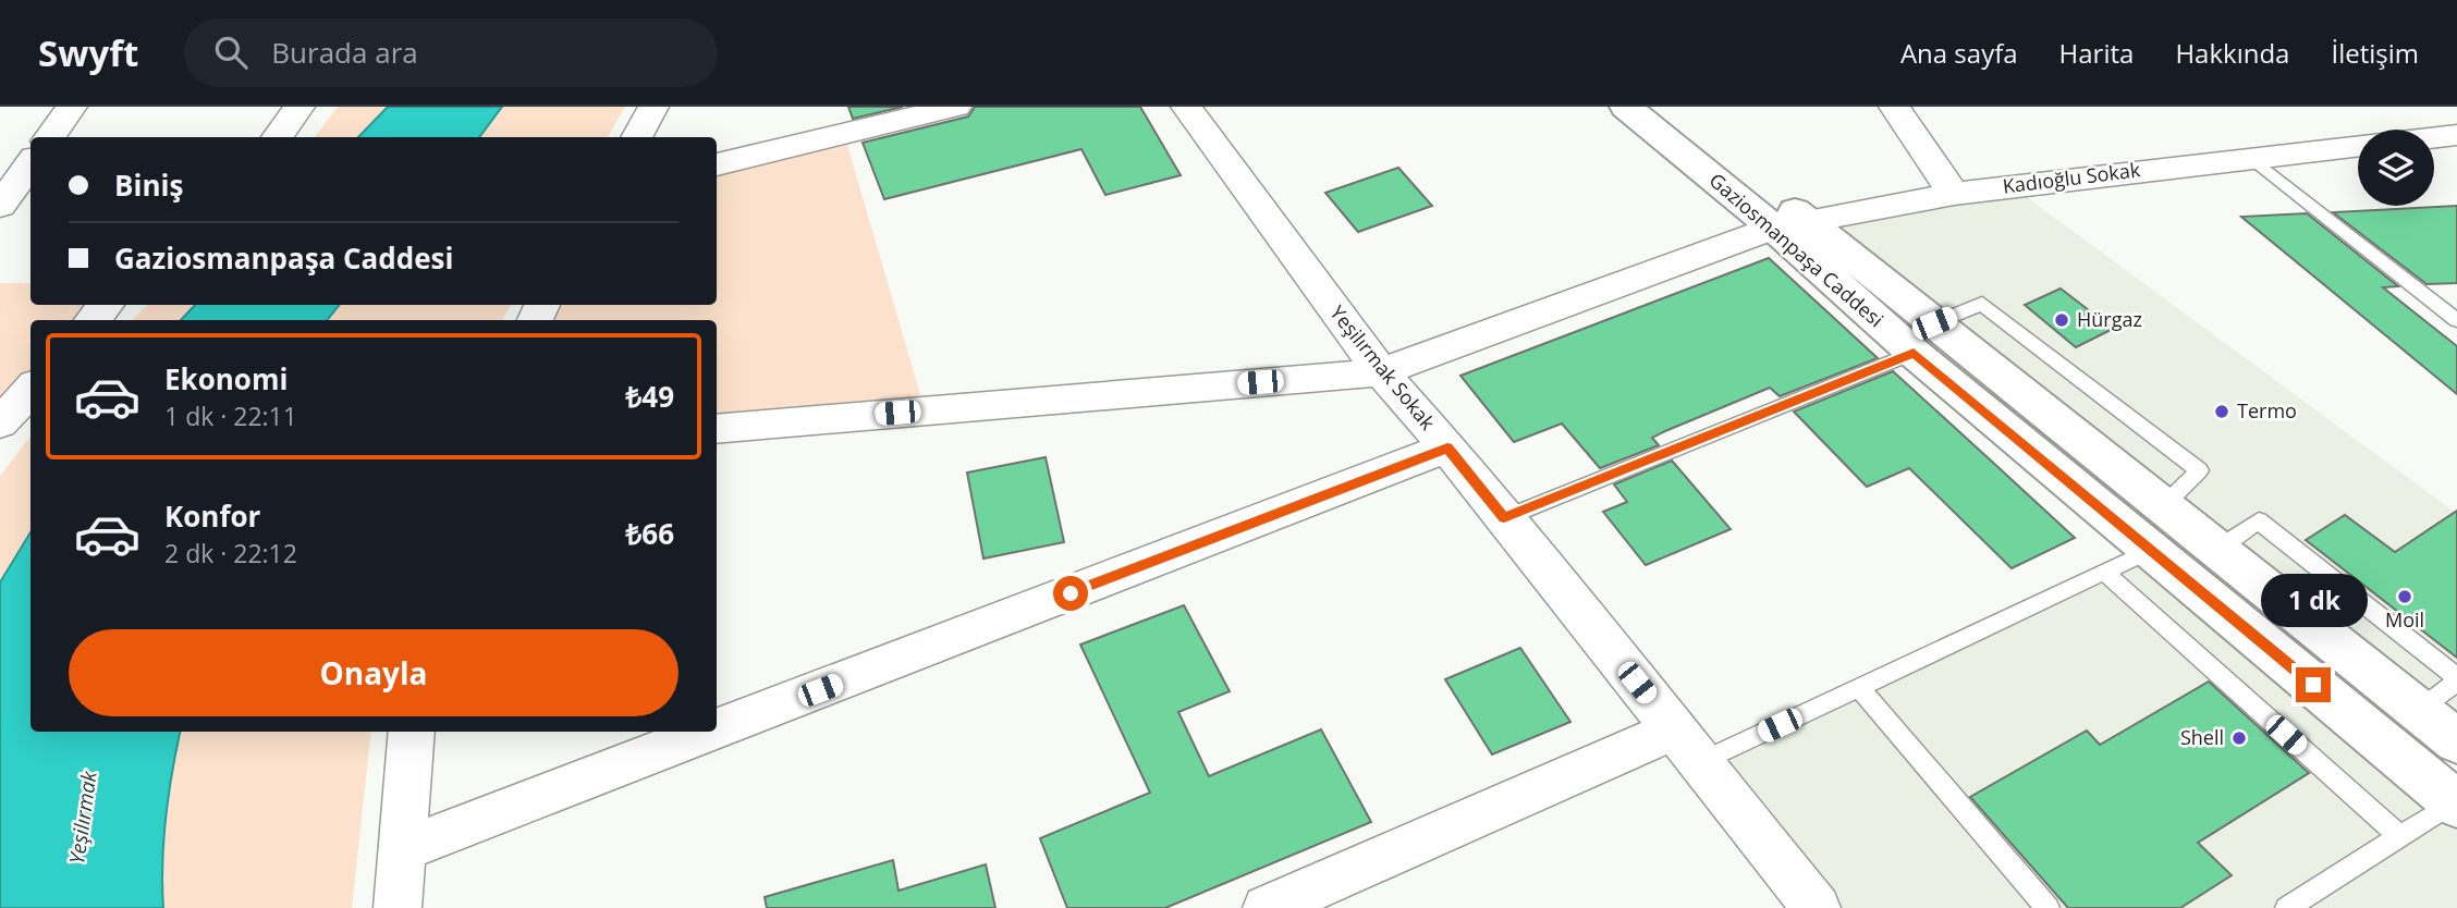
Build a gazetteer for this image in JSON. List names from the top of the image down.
{
  "streets": {
    "main road": ["Gaziosmanpaşa Caddesi"],
    "street": ["Kadıoğlu Sokak", "Yeşilırmak Sokak"]
  },
  "crossings": [
    ["Kadıoğlu Sokak", "Gaziosmanpaşa Caddesi"],
    ["Kadıoğlu Sokak", "Yeşilırmak Sokak"]
  ],
  "water": ["Yeşilırmak"],
  "places": [
    "Hürgaz",
    "Termo",
    "Moil",
    "Shell"
  ],
  "page": {
    "header": "Swyft",
    "search": "Burada ara",
    "nav": [
      "Ana sayfa",
      "Harita",
      "Hakkında",
      "İletişim"
    ],
    "banner": ["Biniş", "Gaziosmanpaşa Caddesi"],
    "list": [
      {
        "name": "Ekonomi",
        "note": "1 dk · 22:11",
        "value": "₺49"
      },
      {
        "name": "Konfor",
        "note": "2 dk · 22:12",
        "value": "₺66"
      }
    ],
    "bubble": "1 dk",
    "buttons": "Onayla"
  }
}
